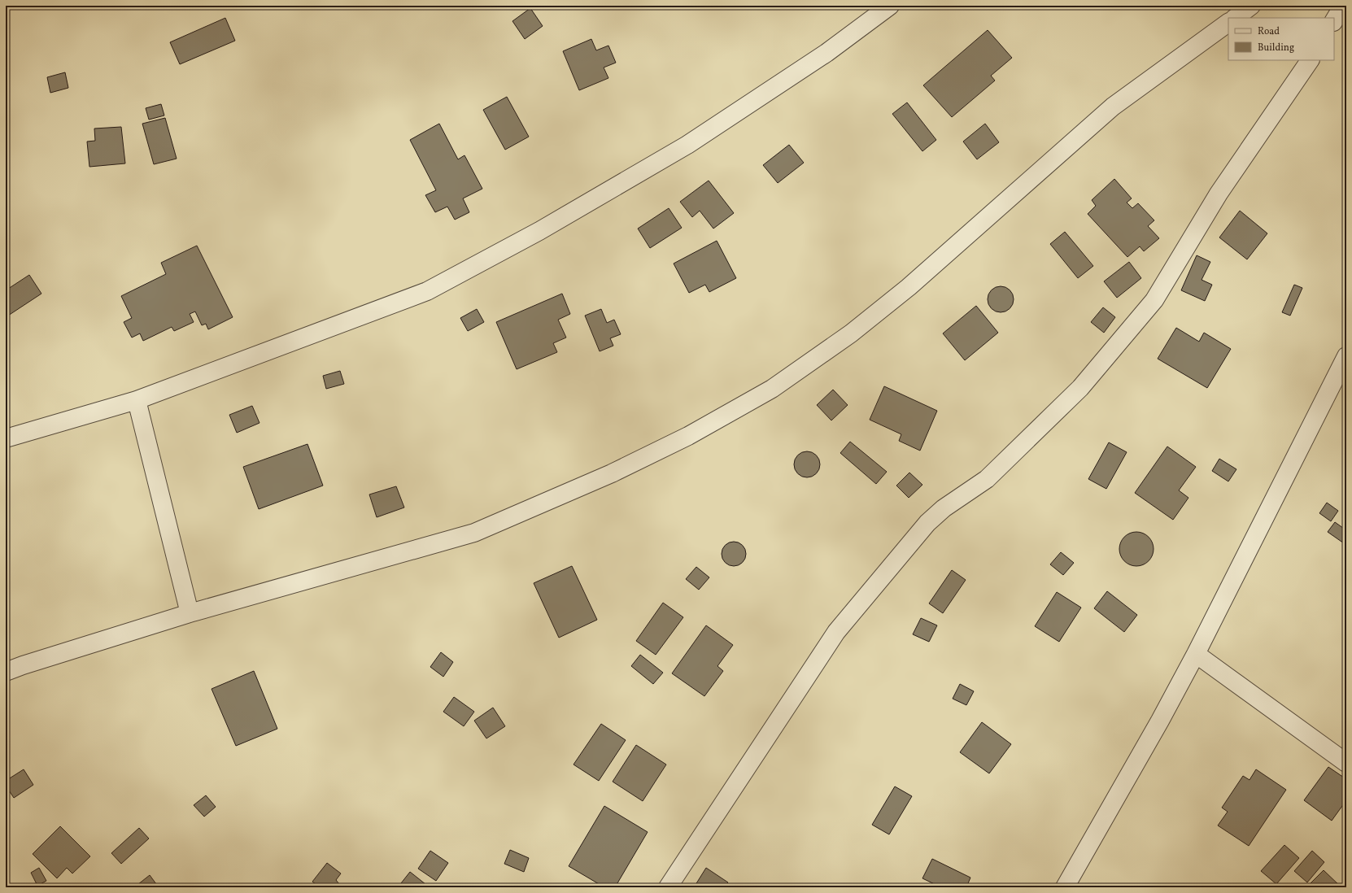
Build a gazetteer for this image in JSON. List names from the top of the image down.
{
  "legend": ["Road", "Building"]
}
